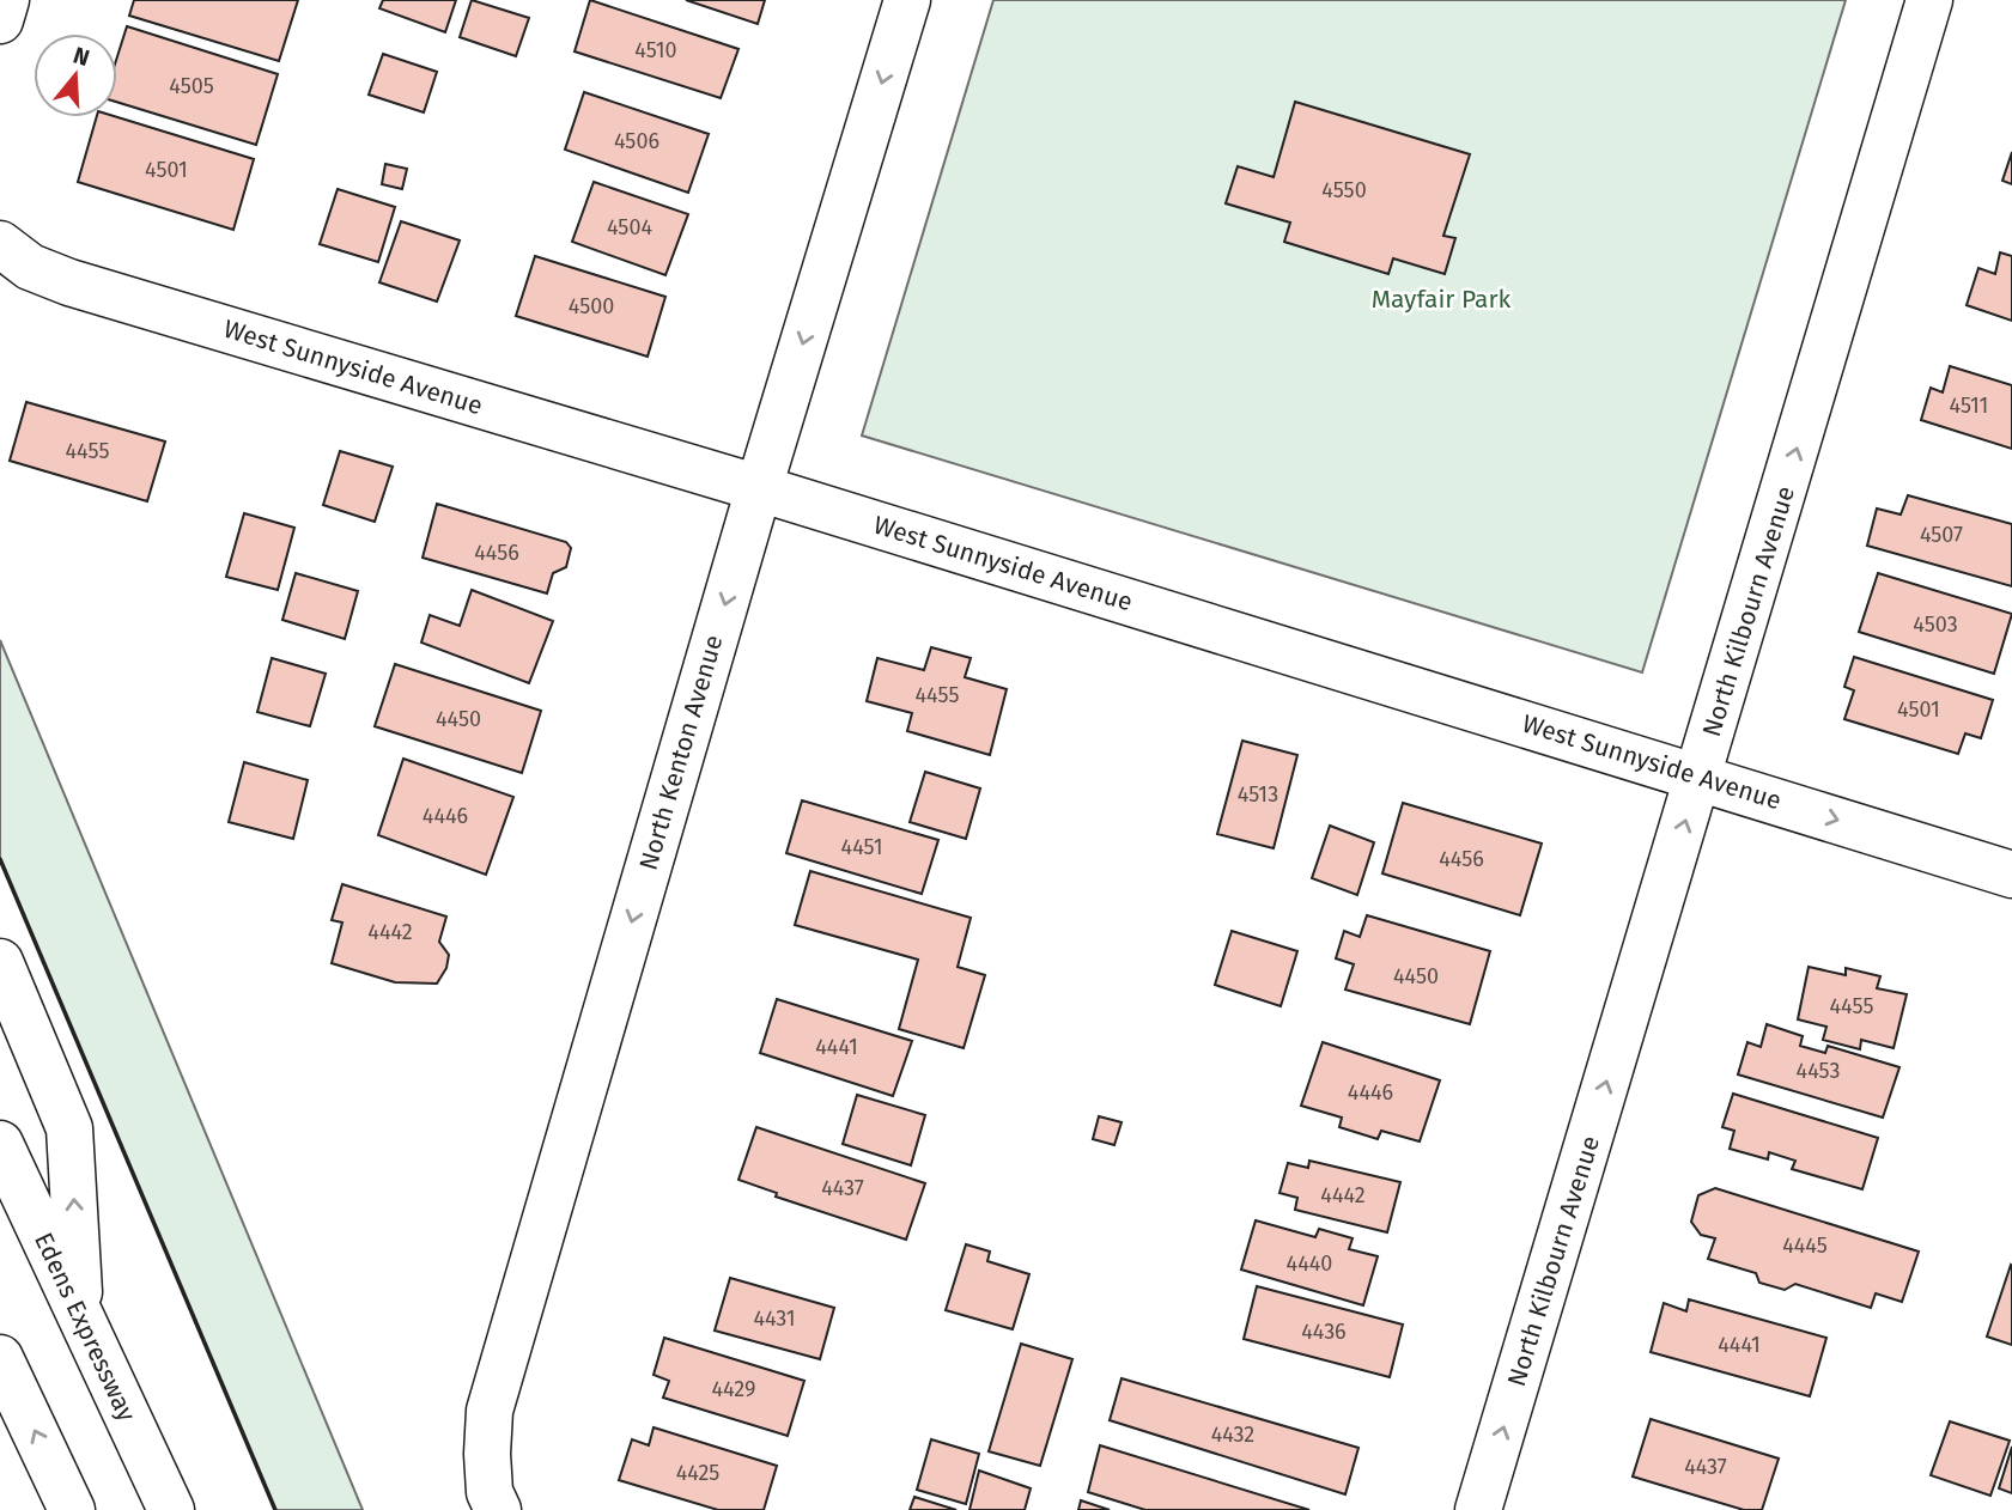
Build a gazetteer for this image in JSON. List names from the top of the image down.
{
  "streets": {
    "main road": [
      "West Sunnyside Avenue",
      "North Kilbourn Avenue",
      "North Kenton Avenue",
      "Edens Expressway"
    ]
  },
  "crossings": [
    ["West Sunnyside Avenue", "North Kilbourn Avenue"],
    ["West Sunnyside Avenue", "North Kenton Avenue"]
  ],
  "one_way": ["North Kilbourn Avenue", "North Kenton Avenue"],
  "parks": ["Mayfair Park"],
  "house_numbers": [
    "4510",
    "4505",
    "4506",
    "4501",
    "4550",
    "4504",
    "4500",
    "4511",
    "4455",
    "4507",
    "4456",
    "4503",
    "4455",
    "4501",
    "4450",
    "4513",
    "4446",
    "4451",
    "4456",
    "4442",
    "4450",
    "4455",
    "4441",
    "4453",
    "4446",
    "4437",
    "4442",
    "4445",
    "4440",
    "4431",
    "4436",
    "4441",
    "4429",
    "4432",
    "4437",
    "4425"
  ],
  "north": "top"
}
